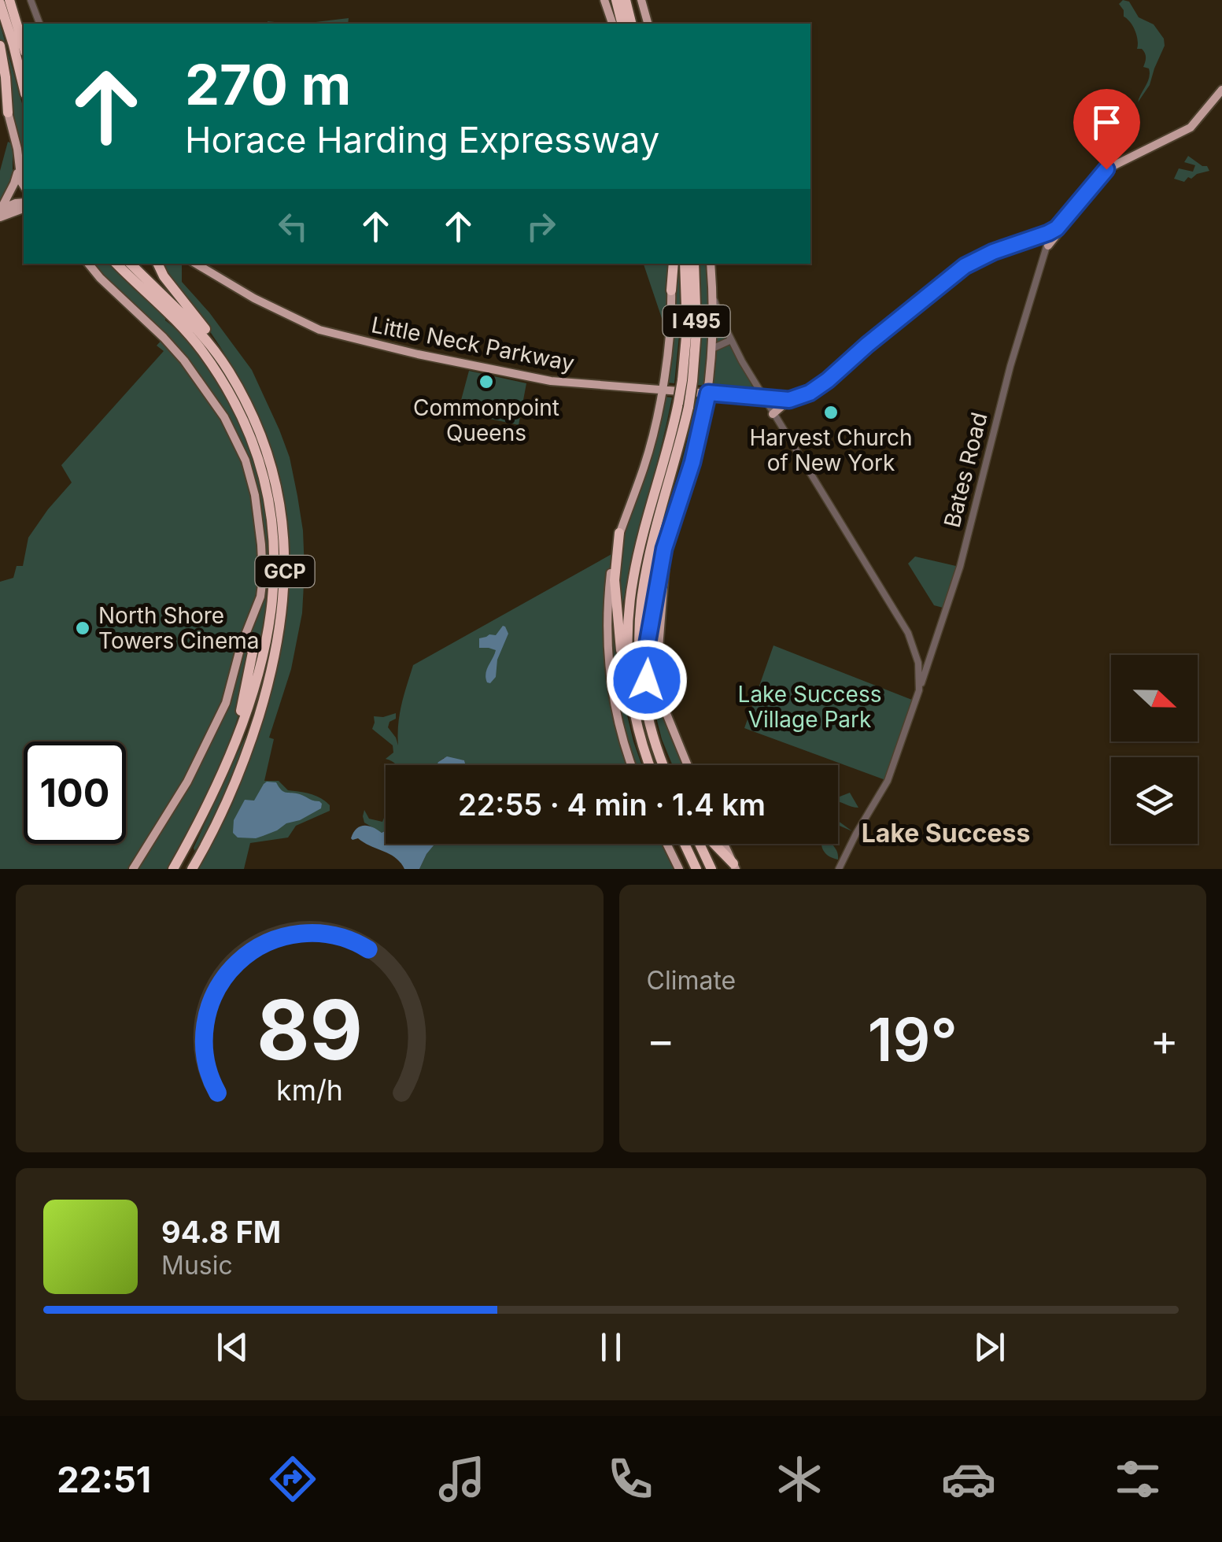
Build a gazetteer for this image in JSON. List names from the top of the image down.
{
  "streets": {
    "highway": ["I 495", "GCP"],
    "main road": ["Little Neck Parkway"],
    "street": ["Bates Road"]
  },
  "districts": ["Lake Success"],
  "parks": ["Lake Success Village Park"],
  "places": ["Commonpoint Queens", "Harvest Church of New York", "North Shore Towers Cinema"],
  "north": "right",
  "page": {
    "turn": ["270 m", "Horace Harding Expressway"],
    "limit": "100",
    "trip": "22:55 · 4 min · 1.4 km",
    "tile": "Climate",
    "heat": ["−", "19°", "+"],
    "song": ["94.8 FM", "Music"],
    "tabs": "22:51",
    "gauge": ["89", "km/h"]
  }
}
